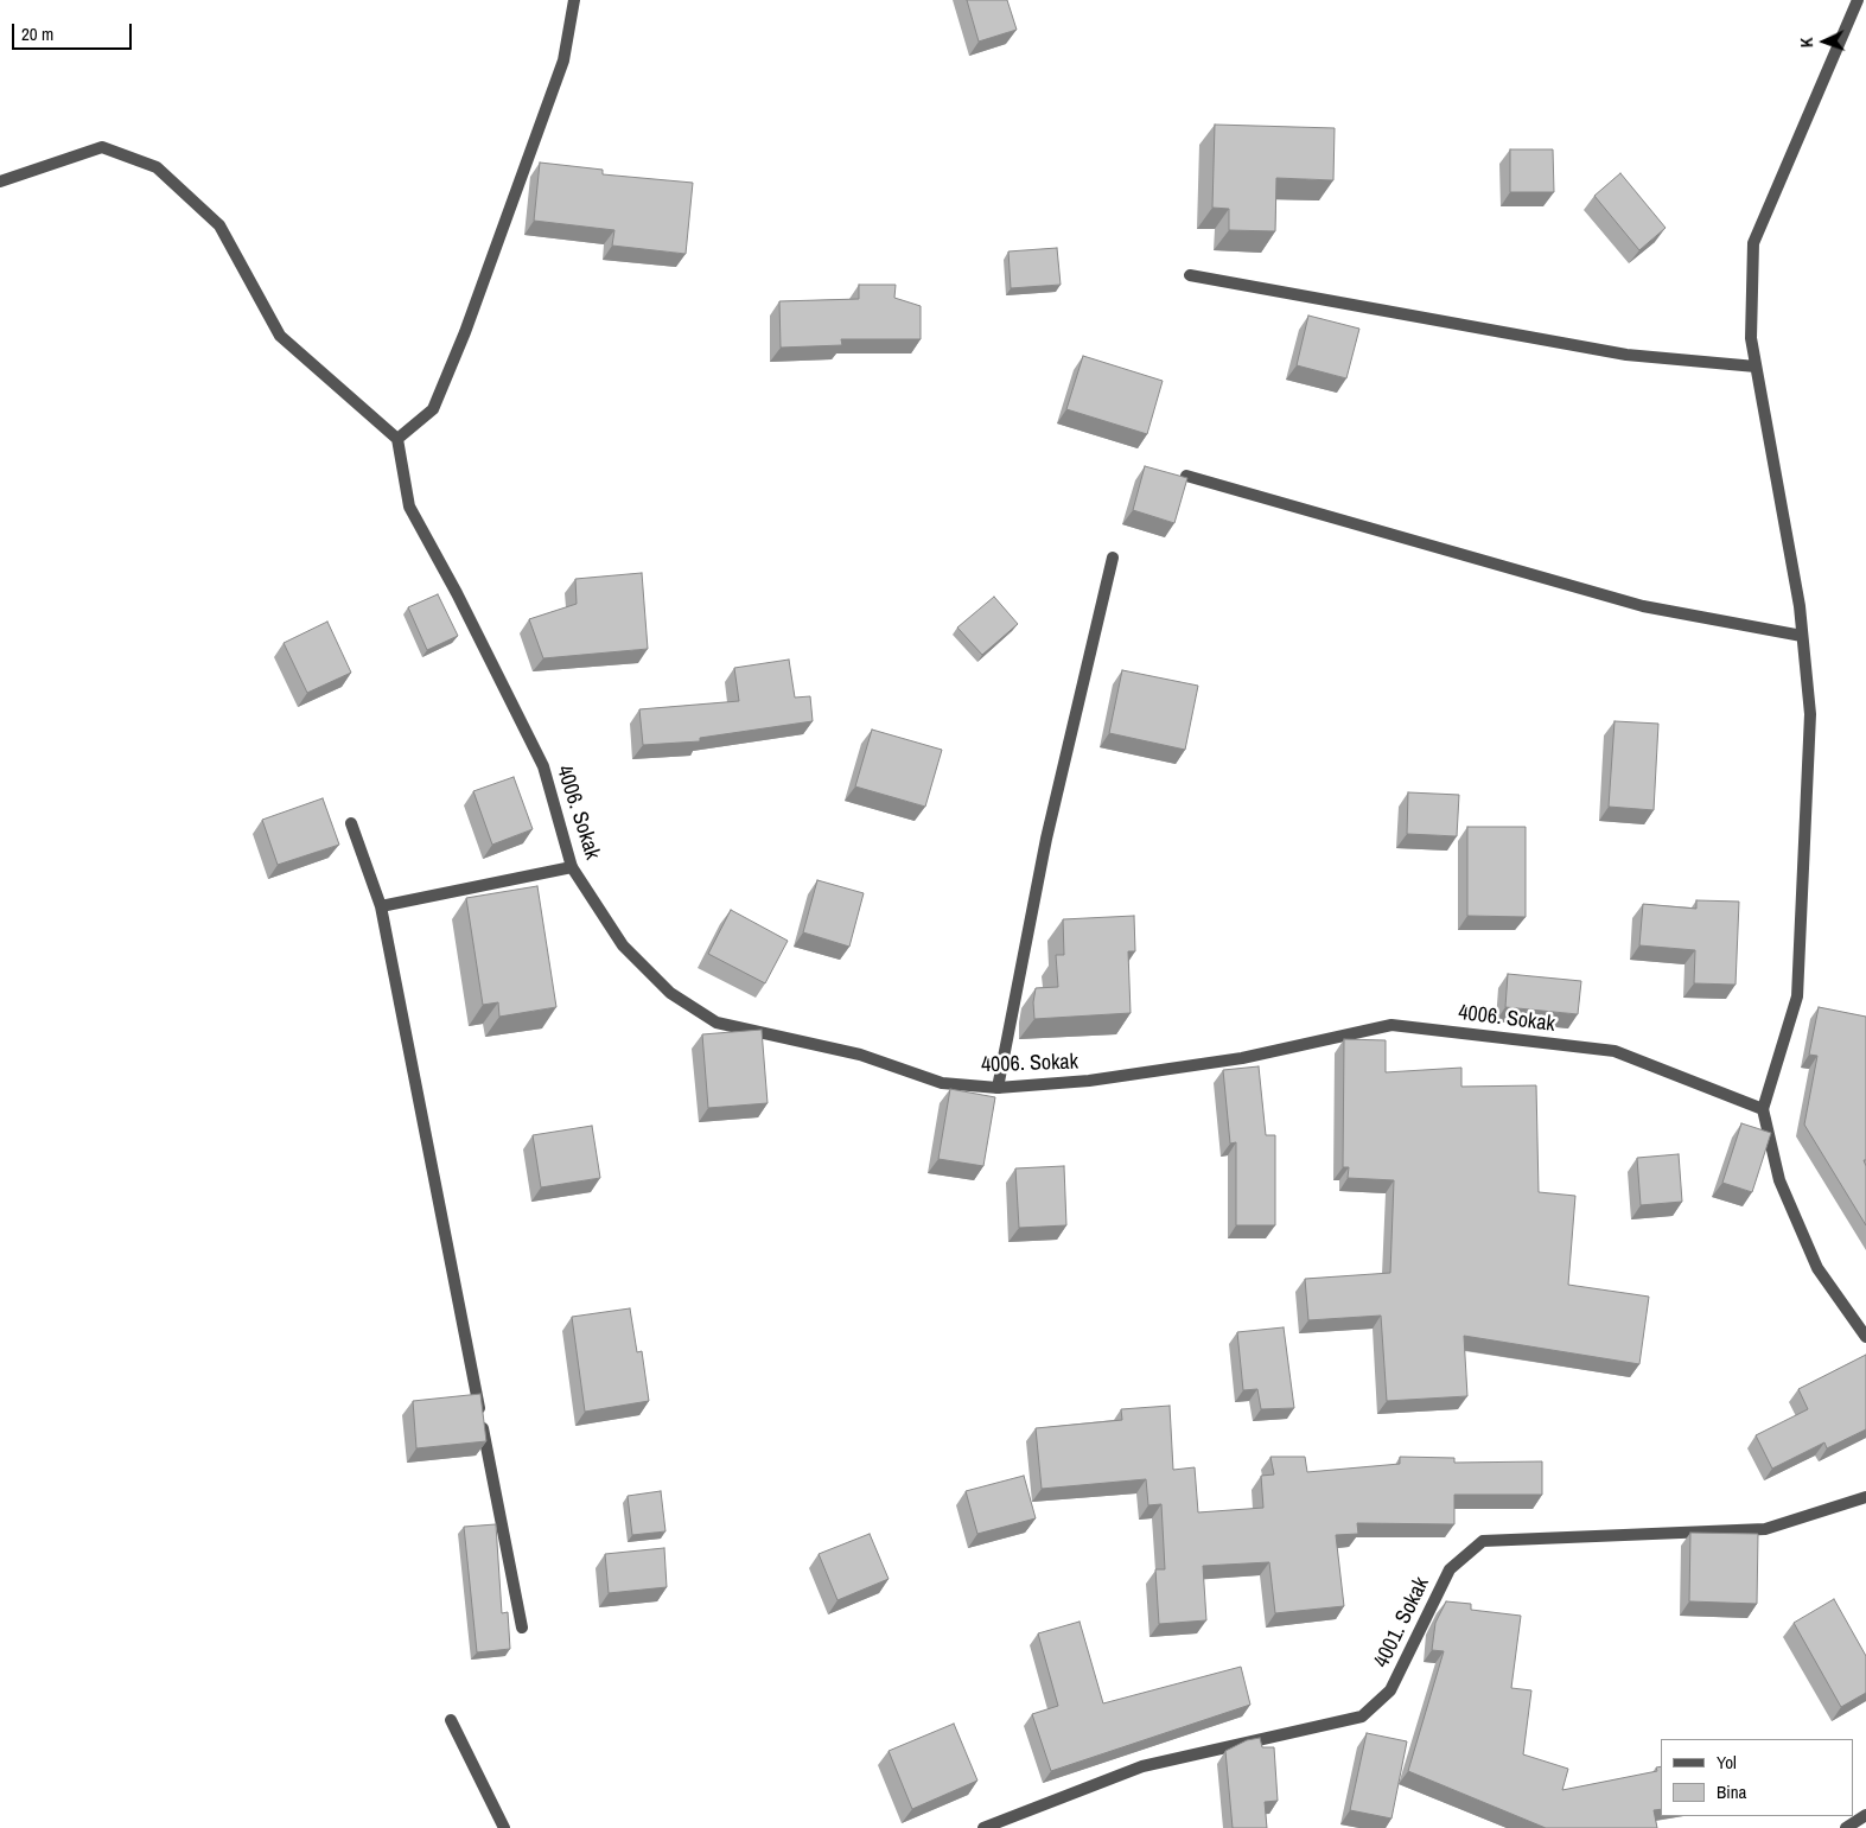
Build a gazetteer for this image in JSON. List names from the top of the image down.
{
  "streets": {
    "street": ["4006. Sokak", "4001. Sokak"]
  },
  "legend": ["Yol", "Bina"],
  "scale_bar": "20 m",
  "north": "left"
}
